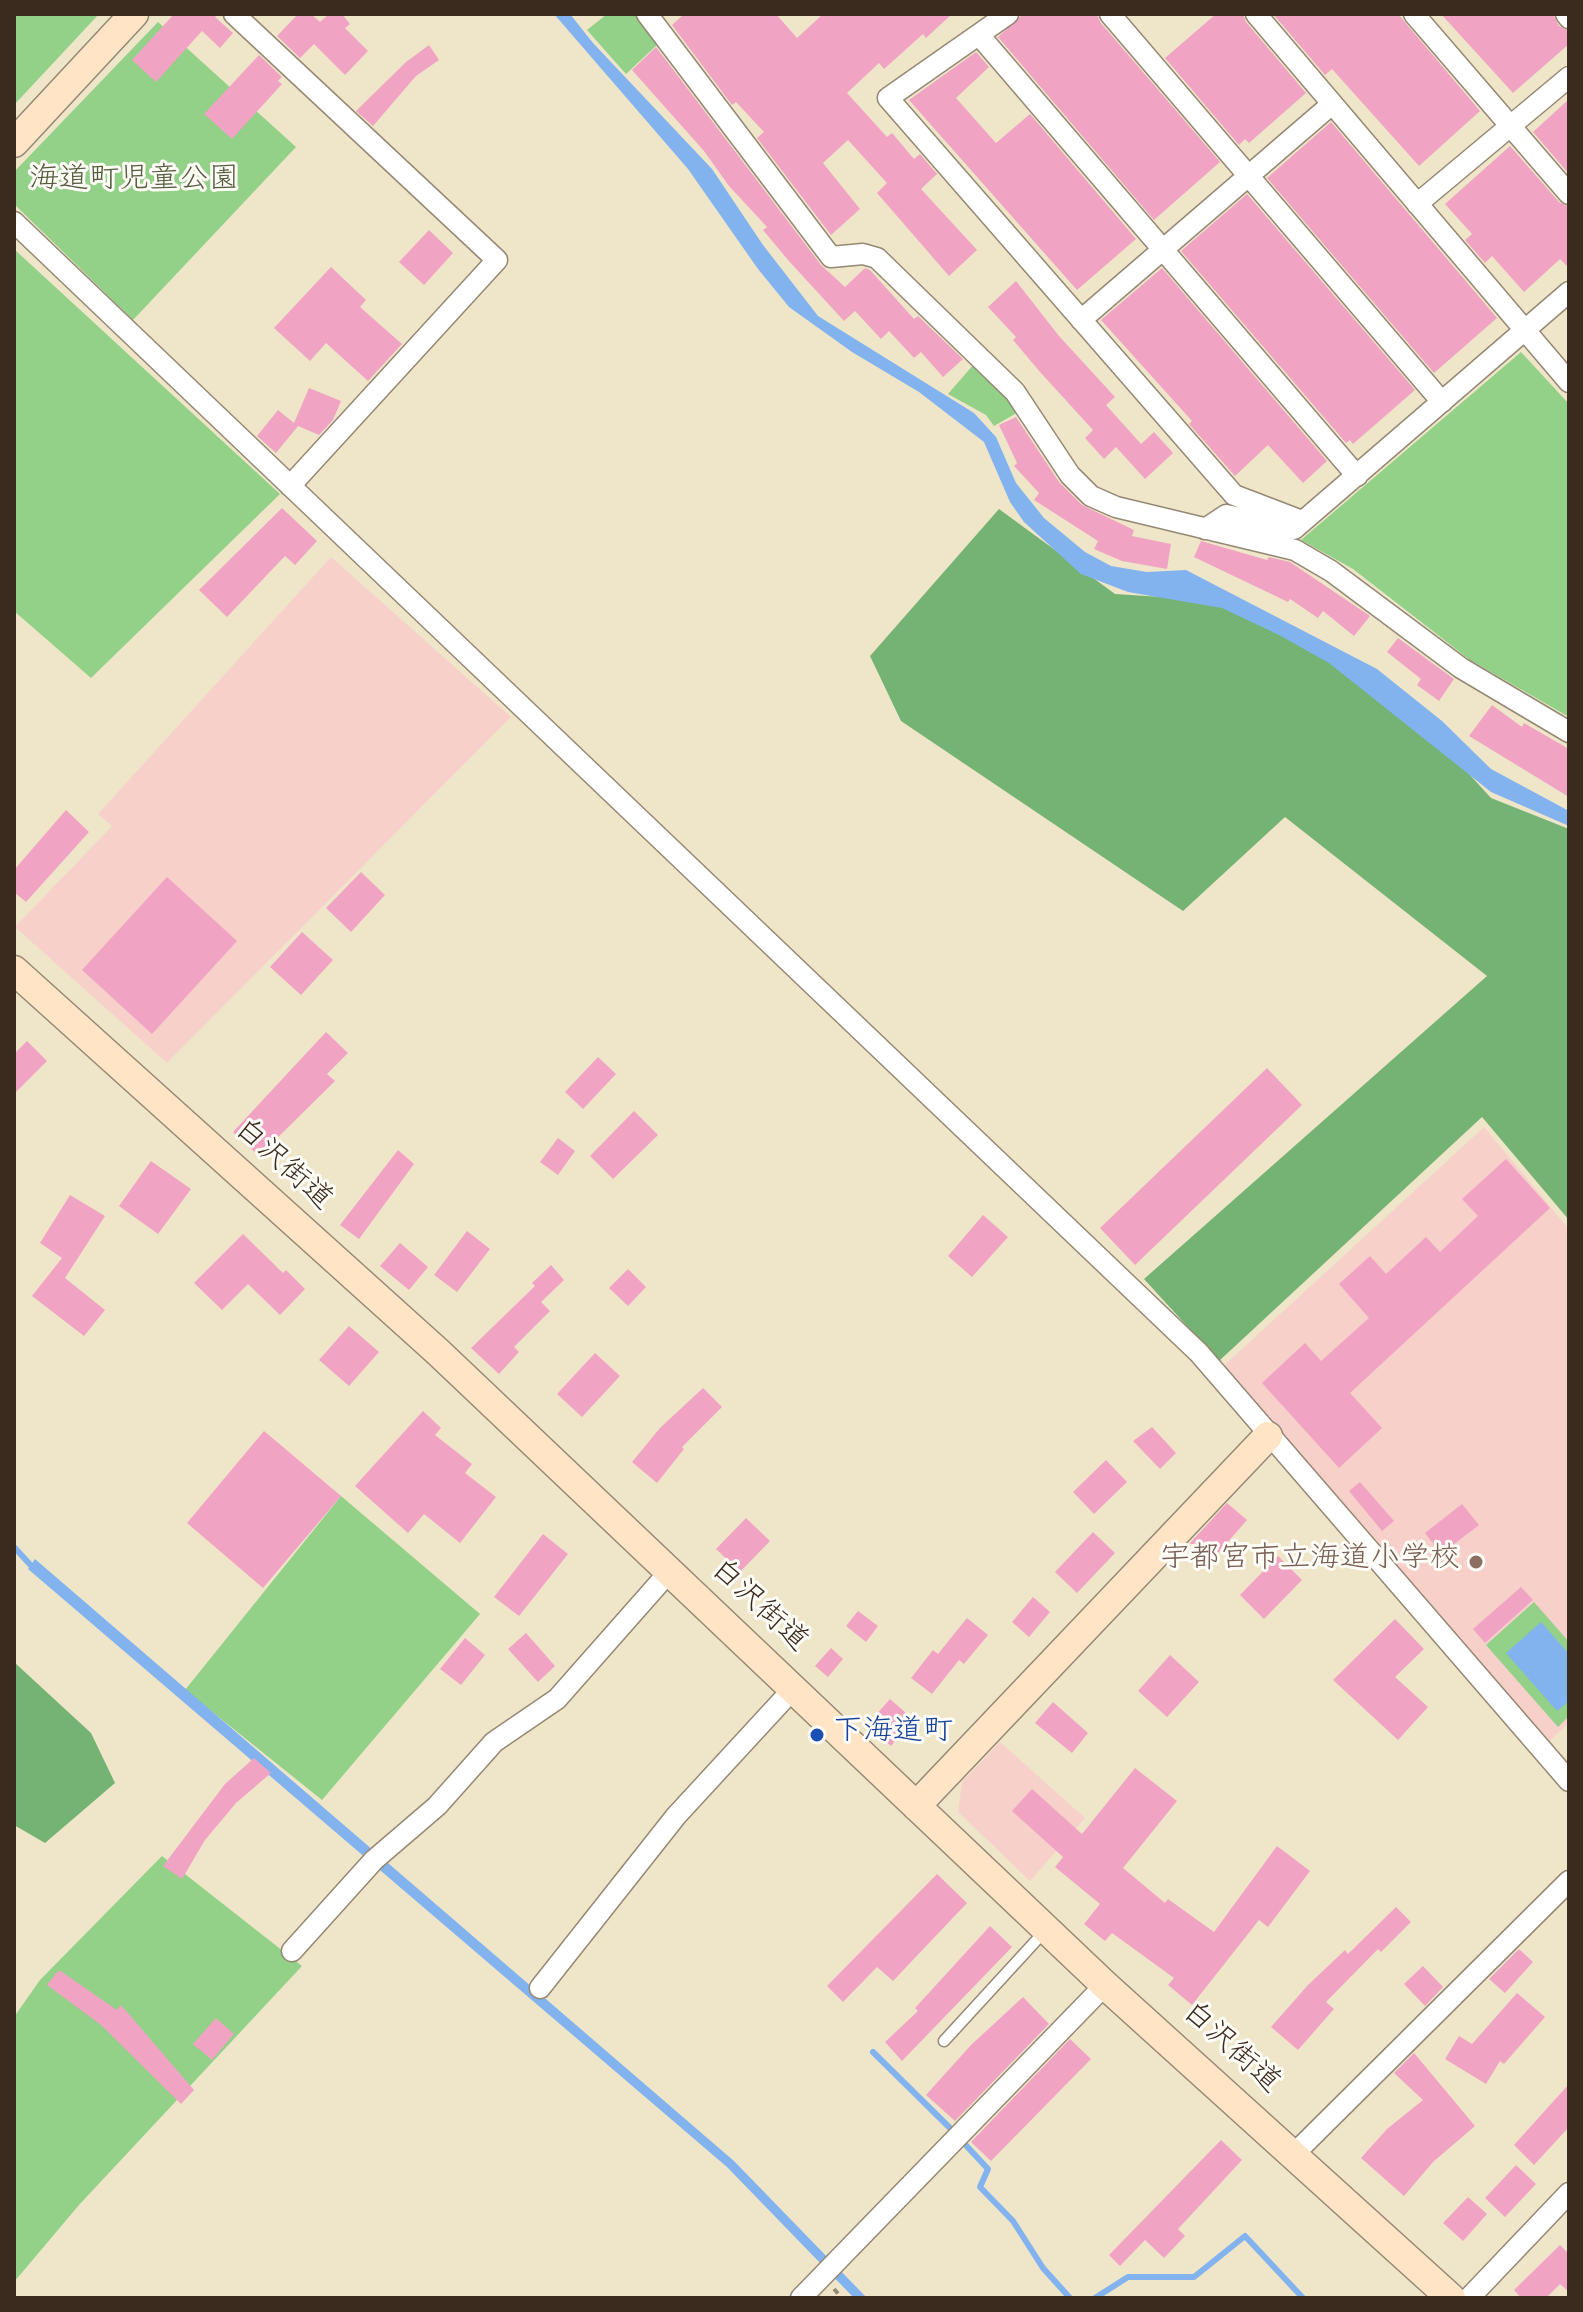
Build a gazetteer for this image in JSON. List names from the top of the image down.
{
  "streets": {
    "main road": ["白沢街道"]
  },
  "parks": ["海道町児童公園"],
  "places": ["宇都宮市立海道小学校", "下海道町"]
}
